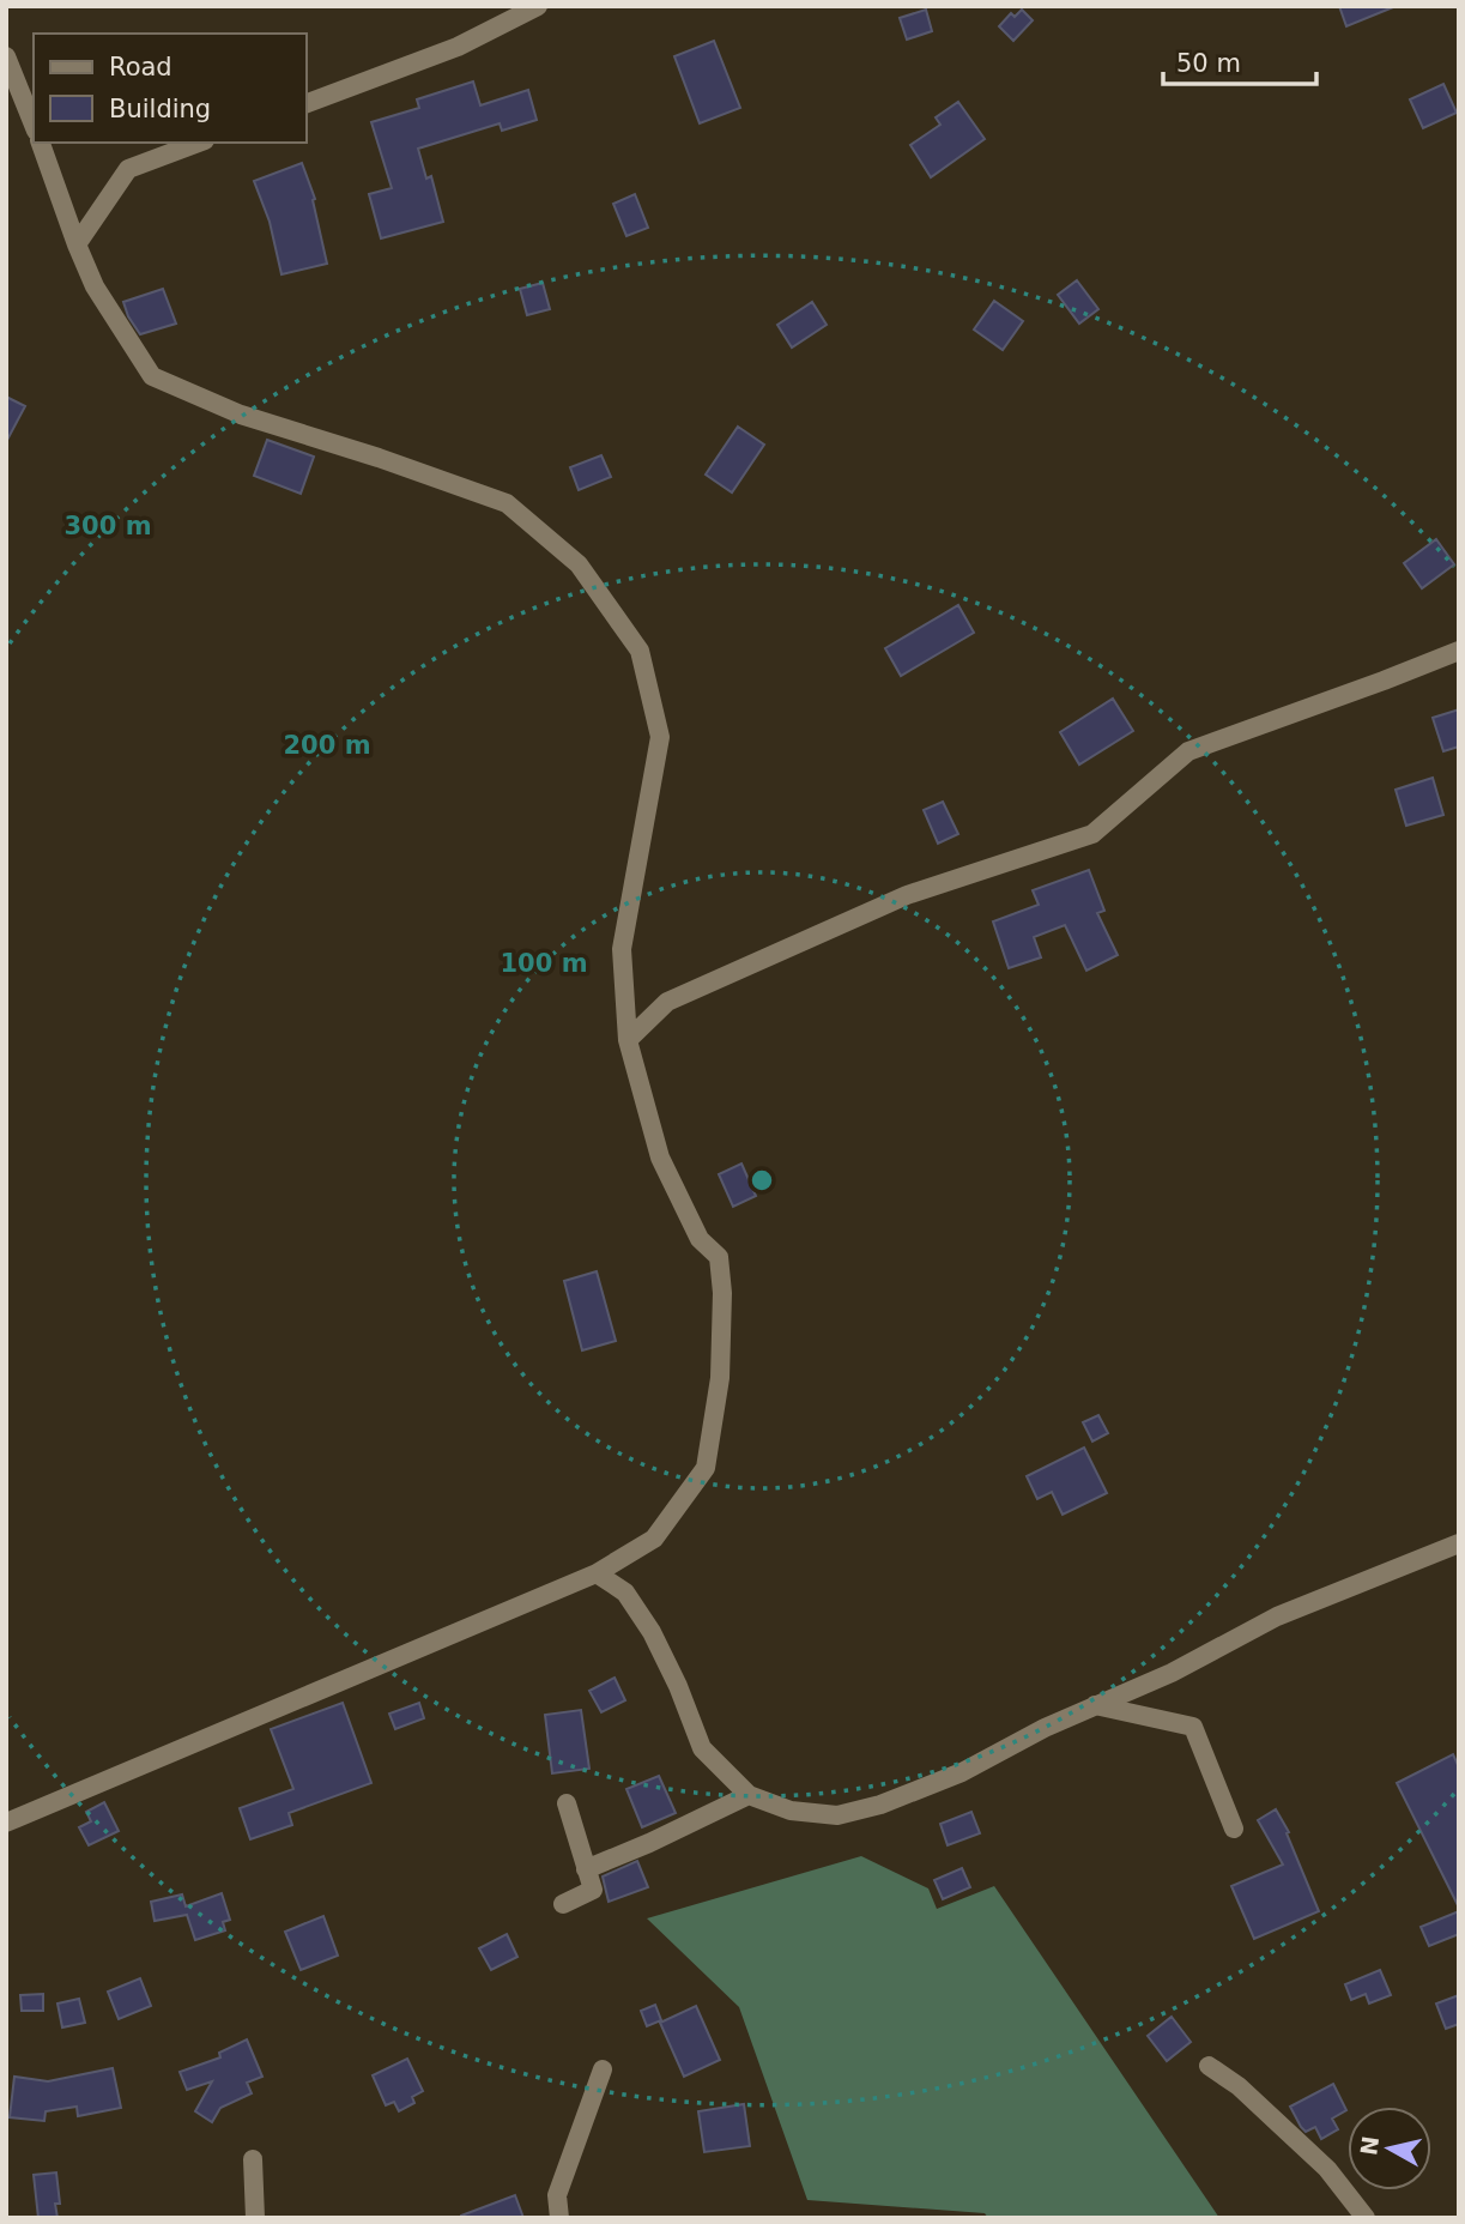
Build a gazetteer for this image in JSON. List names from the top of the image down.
{
  "legend": ["Road", "Building"],
  "scale_bar": "50 m",
  "north": "left",
  "rings": ["300 m", "200 m", "100 m"]
}
